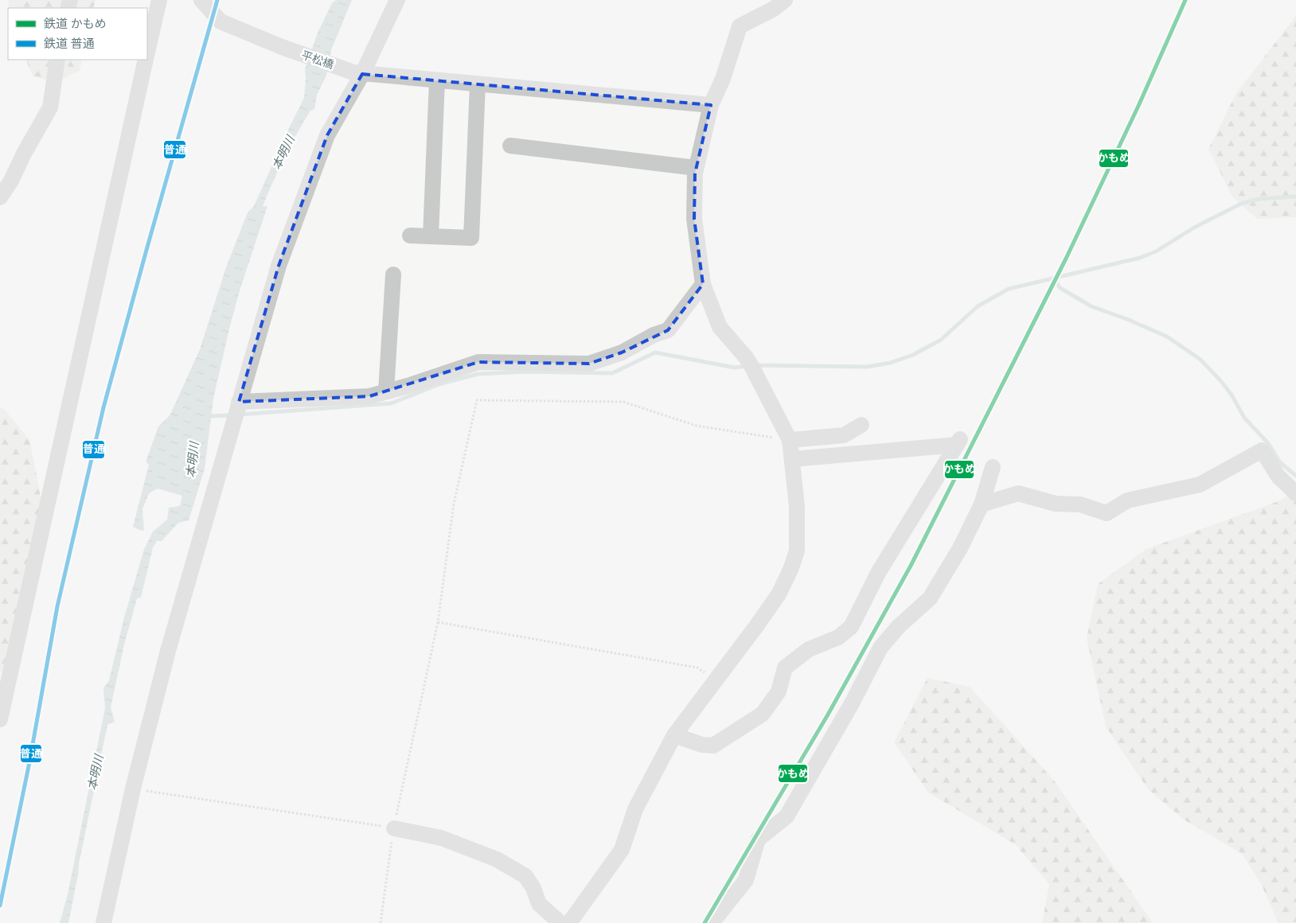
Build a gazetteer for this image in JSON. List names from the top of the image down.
{
  "streets": {
    "street": ["平松橋"]
  },
  "water": ["本明川"],
  "lines": ["rail line かもめ", "rail line 普通"],
  "legend": ["鉄道 かもめ", "鉄道 普通"]
}
